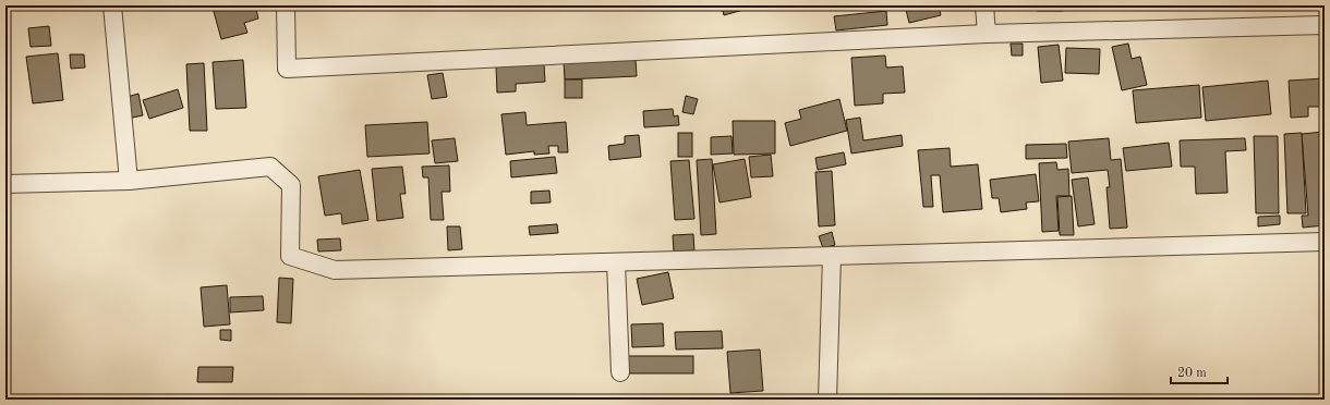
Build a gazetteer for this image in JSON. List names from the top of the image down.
{
  "scale_bar": "20 m"
}
